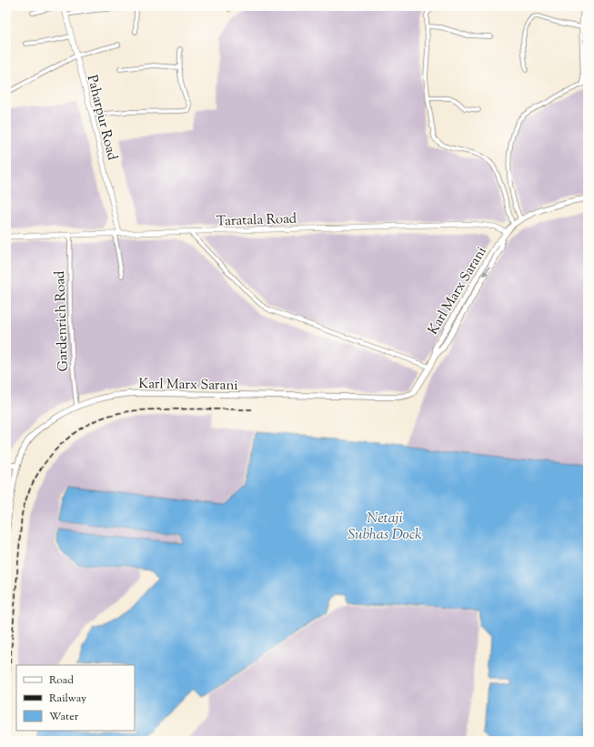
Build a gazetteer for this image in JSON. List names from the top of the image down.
{
  "streets": {
    "main road": ["Karl Marx Sarani"],
    "street": ["Paharpur Road", "Taratala Road", "Gardenrich Road"]
  },
  "crossings": [
    ["Paharpur Road", "Taratala Road"],
    ["Taratala Road", "Karl Marx Sarani"],
    ["Taratala Road", "Gardenrich Road"],
    ["Karl Marx Sarani", "Gardenrich Road"]
  ],
  "water": ["Netaji Subhas Dock"],
  "legend": ["Road", "Railway", "Water"]
}
